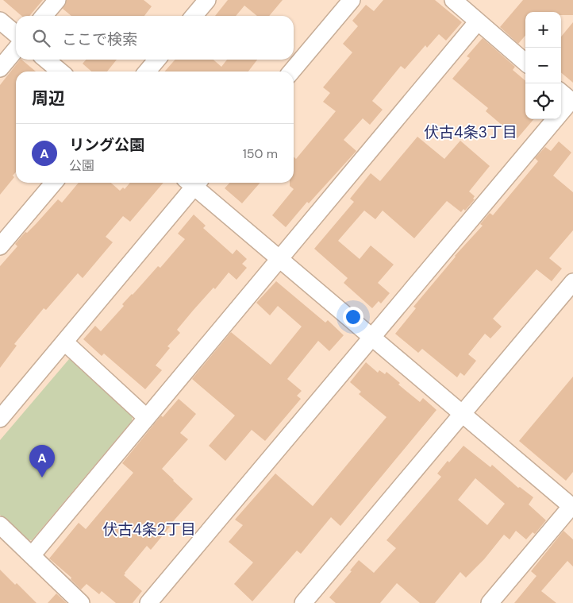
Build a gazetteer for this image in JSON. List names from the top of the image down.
{
  "districts": ["伏古4条3丁目", "伏古4条2丁目"],
  "page": {
    "map_buttons": ["+", "−"],
    "search": "ここで検索",
    "heading": "周辺",
    "list": [
      {
        "mark": "A",
        "name": "リング公園",
        "note": "公園",
        "value": "150 m"
      }
    ],
    "pins": "A"
  }
}
